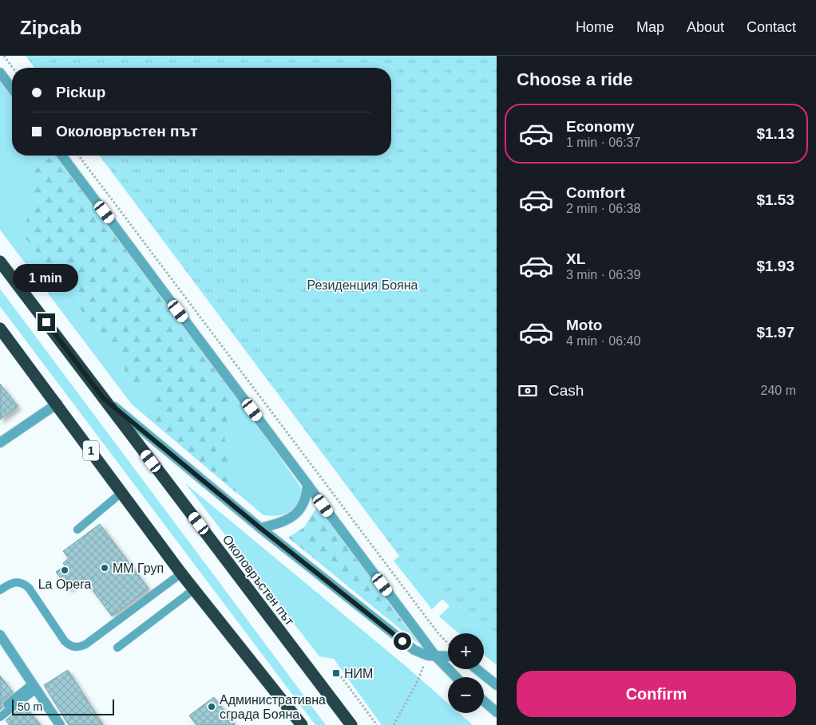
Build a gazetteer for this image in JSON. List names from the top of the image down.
{
  "streets": {
    "highway": ["1", "Околовръстен път"]
  },
  "parks": ["Резиденция Бояна"],
  "places": {
    "other": ["ММ Груп", "La Opera", "Административна сграда Бояна"],
    "transit": ["НИМ"]
  },
  "scale_bar": "50 m",
  "page": {
    "header": "Zipcab",
    "nav": [
      "Home",
      "Map",
      "About",
      "Contact"
    ],
    "heading": "Choose a ride",
    "banner": ["Pickup", "Околовръстен път"],
    "list": [
      {
        "name": "Economy",
        "note": "1 min · 06:37",
        "value": "$1.13"
      },
      {
        "name": "Comfort",
        "note": "2 min · 06:38",
        "value": "$1.53"
      },
      {
        "name": "XL",
        "note": "3 min · 06:39",
        "value": "$1.93"
      },
      {
        "name": "Moto",
        "note": "4 min · 06:40",
        "value": "$1.97"
      }
    ],
    "bubble": "1 min",
    "pay": ["Cash", "240 m"],
    "map_buttons": ["+", "−"],
    "buttons": "Confirm",
    "scale": "50 m"
  }
}
